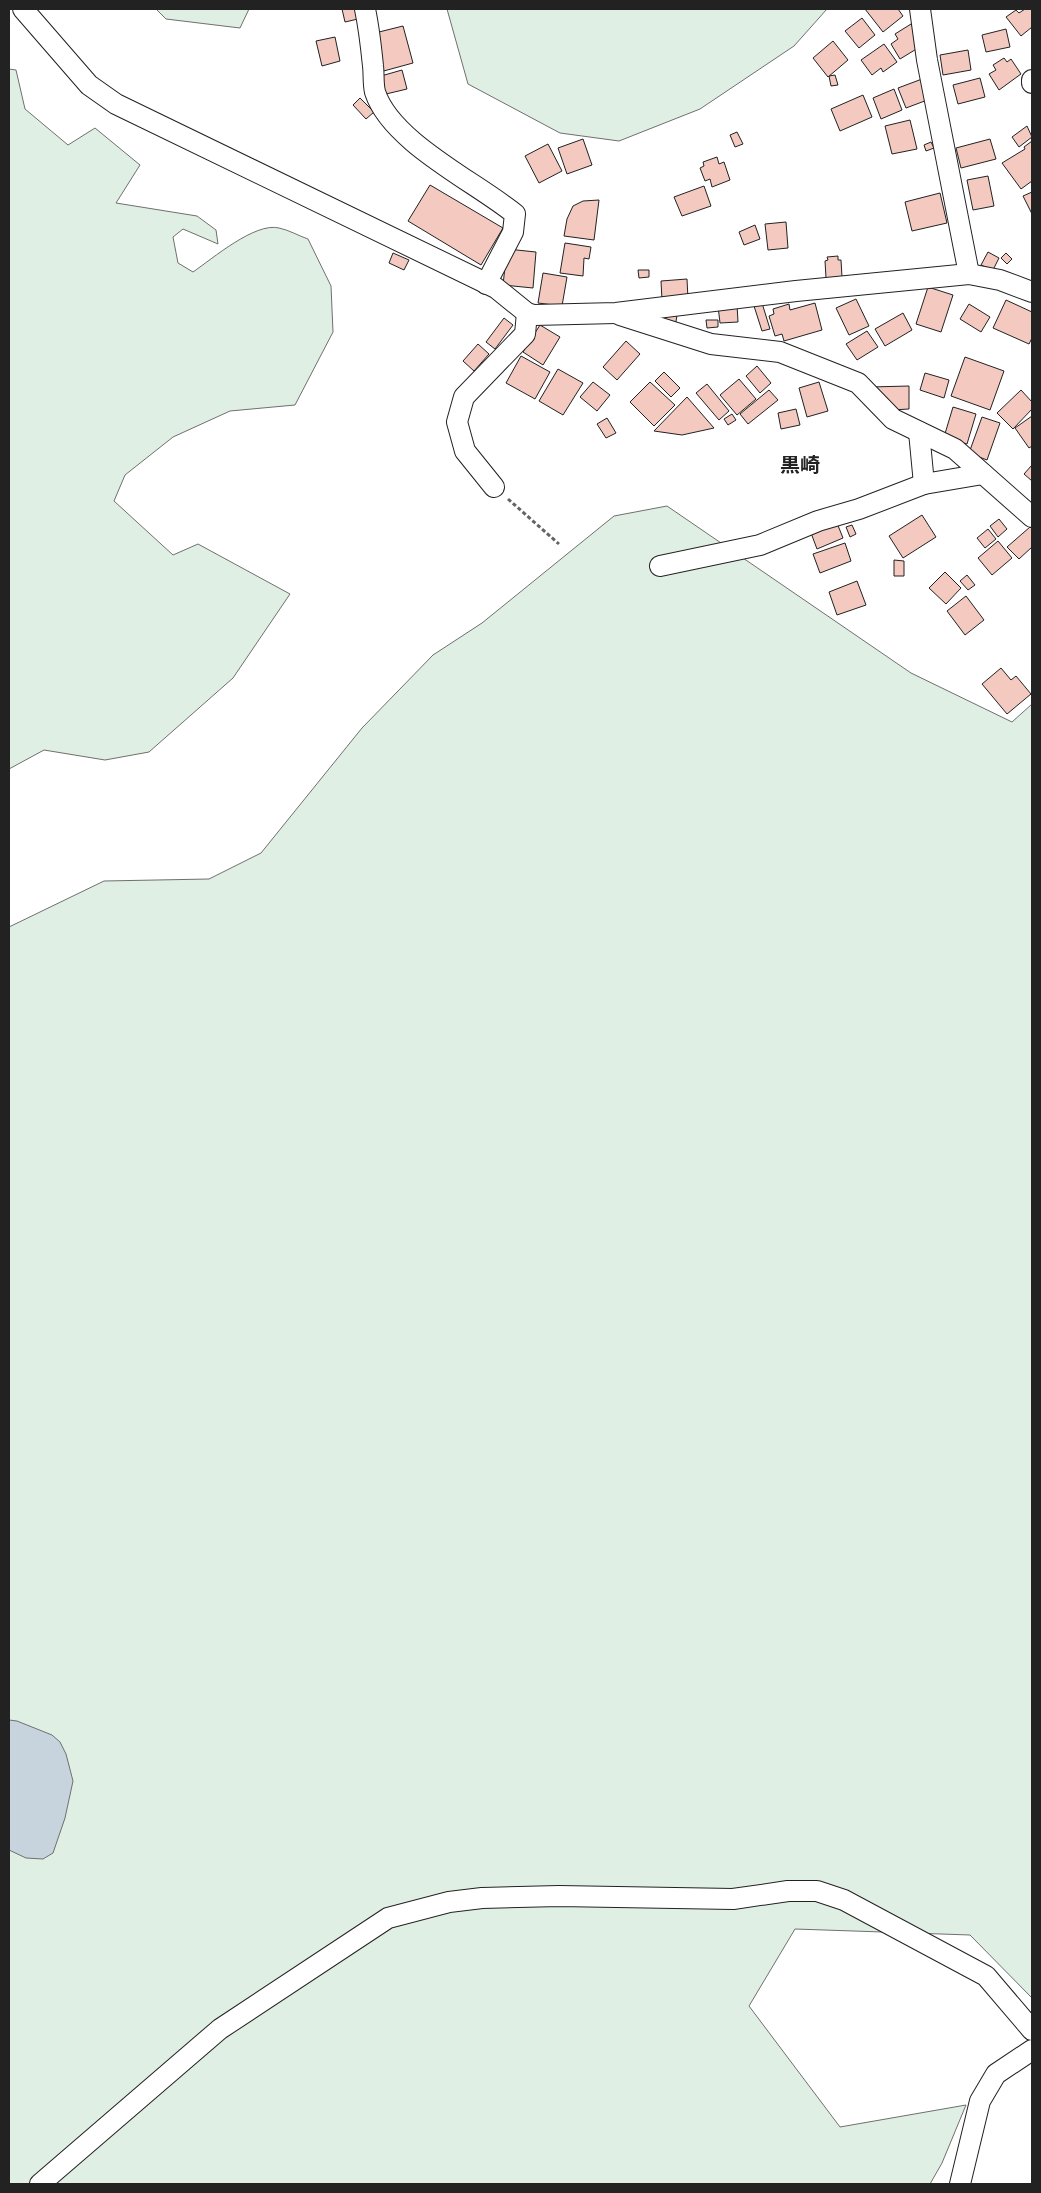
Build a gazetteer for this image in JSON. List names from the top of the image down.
{
  "districts": ["黒崎"]
}
